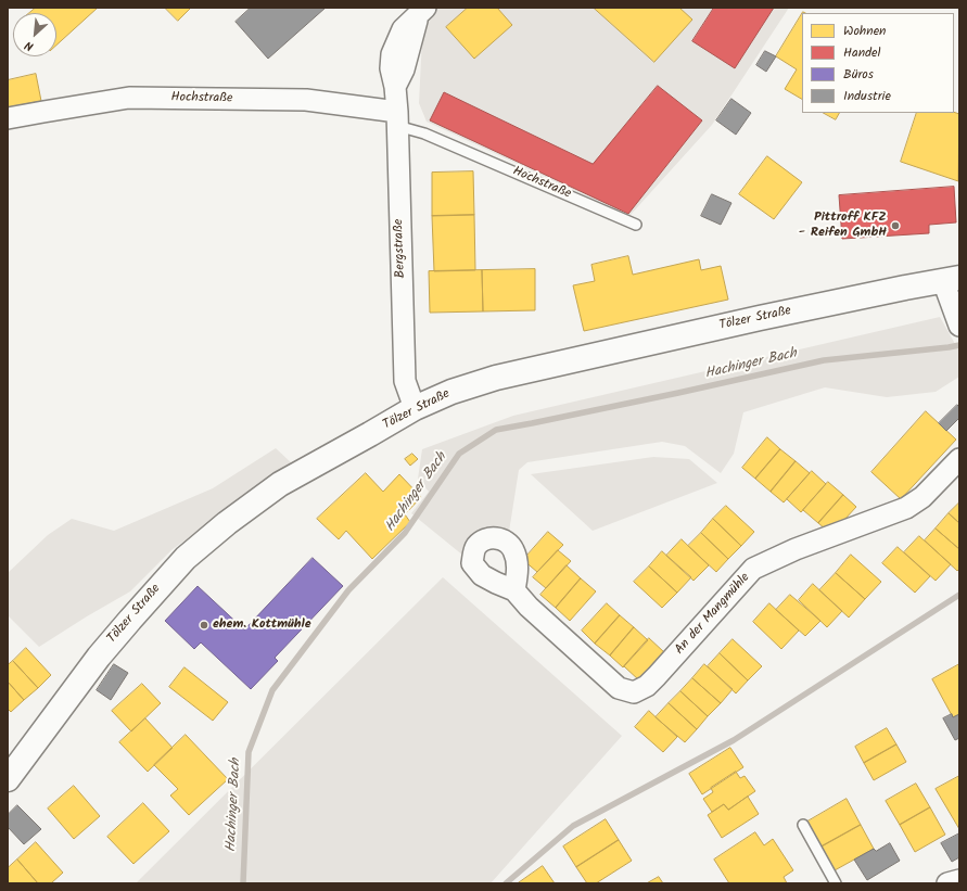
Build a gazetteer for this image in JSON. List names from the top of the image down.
{
  "streets": {
    "main road": ["Tölzer Straße"],
    "street": ["Hochstraße", "Bergstraße", "An der Mangmühle"]
  },
  "crossings": [
    ["Hochstraße", "Bergstraße"],
    ["Bergstraße", "Tölzer Straße"]
  ],
  "water": ["Hachinger Bach"],
  "places": ["Pittroff KFZ - Reifen GmbH", "ehem. Kottmühle"],
  "legend": [
    "Wohnen",
    "Handel",
    "Büros",
    "Industrie"
  ],
  "north": "bottom left"
}
